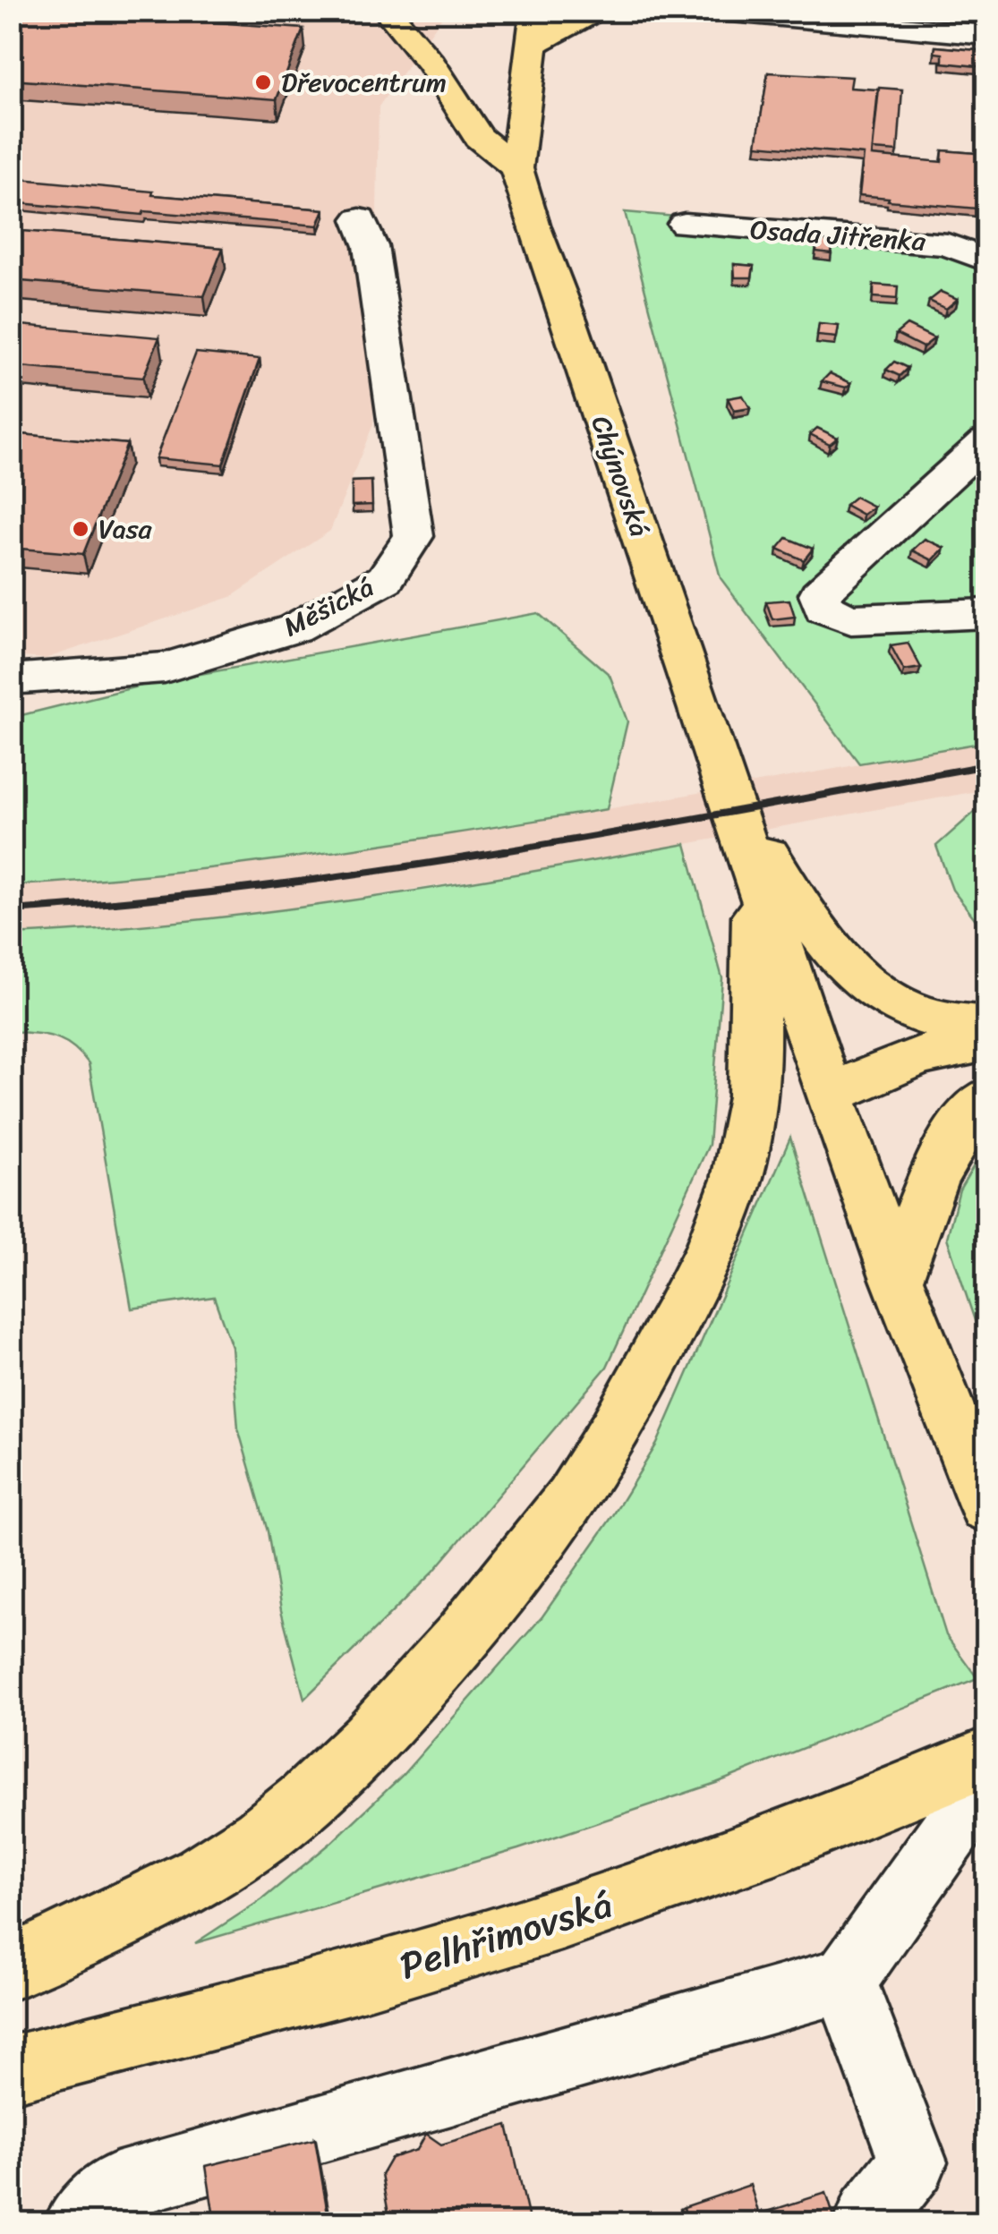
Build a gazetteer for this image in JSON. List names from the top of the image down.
{
  "streets": {
    "main road": ["Chýnovská", "Pelhřimovská"],
    "street": ["Osada Jitřenka", "Měšická"]
  },
  "places": ["Dřevocentrum", "Vasa"]
}
